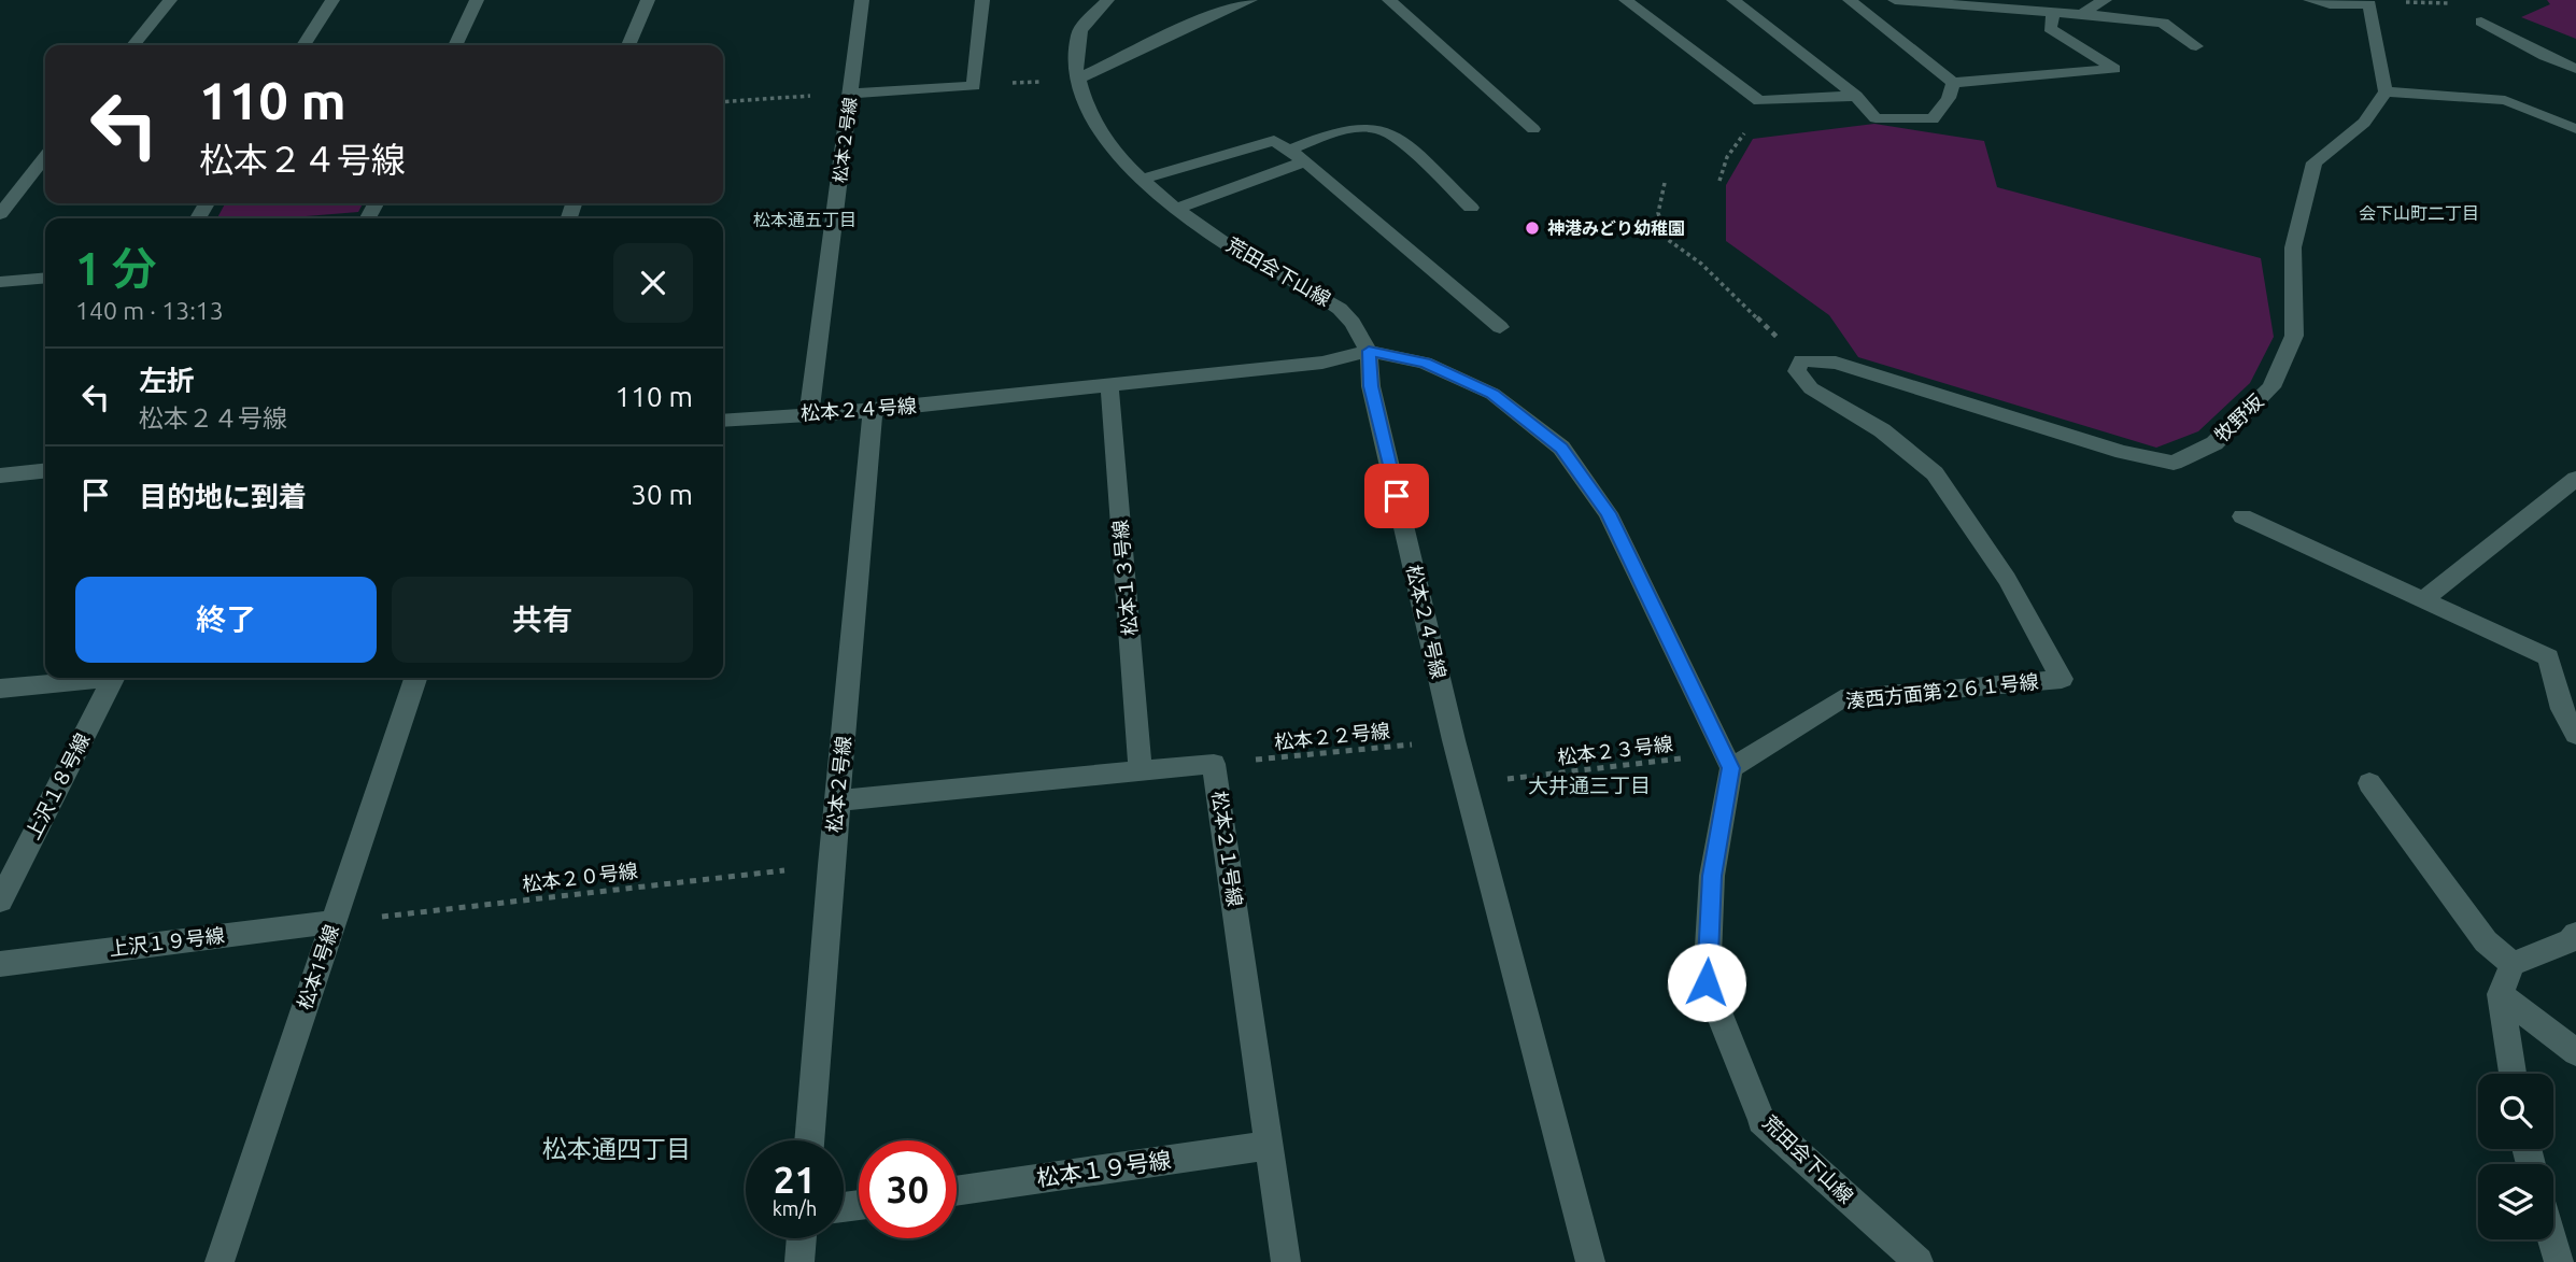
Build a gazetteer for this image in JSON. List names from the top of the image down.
{
  "streets": {
    "street": [
      "松本２号線",
      "荒田会下山線",
      "松本２４号線",
      "牧野坂",
      "松本１３号線",
      "湊西方面第２６１号線",
      "上沢１８号線",
      "松本２１号線",
      "上沢１９号線",
      "松本1号線",
      "松本１９号線"
    ],
    "path": ["松本２２号線", "松本２３号線", "松本２０号線"]
  },
  "crossings": [
    ["松本２号線", "松本２４号線"],
    ["松本２号線", "松本２１号線"],
    ["松本２号線", "松本２０号線"],
    ["荒田会下山線", "松本２４号線"],
    ["荒田会下山線", "湊西方面第２６１号線"],
    ["荒田会下山線", "松本２３号線"],
    ["松本２４号線", "松本１３号線"],
    ["松本２４号線", "松本２２号線"],
    ["松本２４号線", "松本２３号線"],
    ["牧野坂", "湊西方面第２６１号線"],
    ["松本１３号線", "松本２１号線"],
    ["湊西方面第２６１号線", "松本２３号線"],
    ["松本２２号線", "松本２１号線"],
    ["松本２１号線", "松本１９号線"],
    ["松本２０号線", "上沢１９号線"],
    ["松本２０号線", "松本1号線"],
    ["上沢１９号線", "松本1号線"]
  ],
  "districts": [
    "会下山町二丁目",
    "松本通五丁目",
    "大井通三丁目",
    "松本通四丁目"
  ],
  "places": ["神港みどり幼稚園"],
  "page": {
    "turn": ["110 m", "松本２４号線"],
    "heading": ["1 分", "140 m · 13:13"],
    "list": [
      {
        "name": "左折",
        "note": "松本２４号線",
        "value": "110 m"
      },
      {
        "name": "目的地に到着",
        "value": "30 m"
      }
    ],
    "buttons": ["終了", "共有"],
    "speed": "21 km/h",
    "limit": "30"
  }
}
